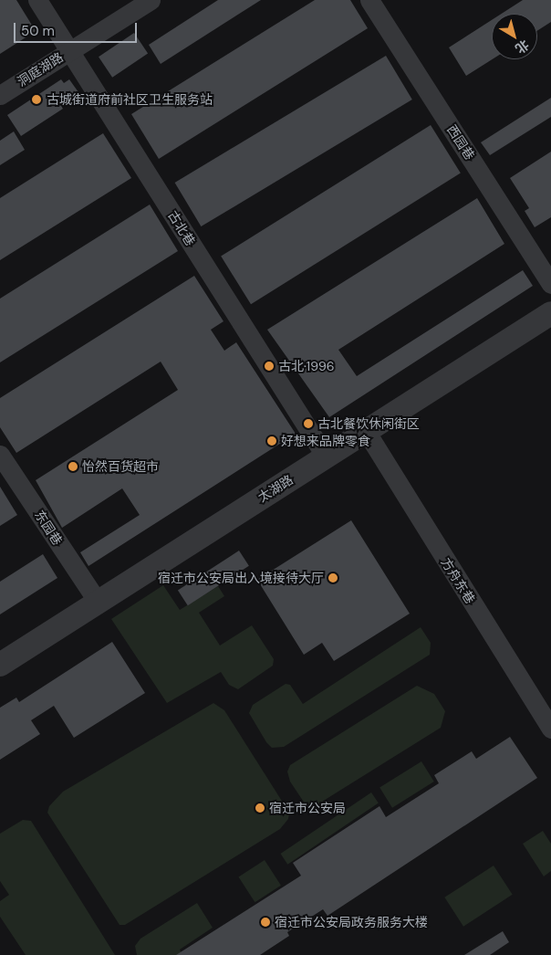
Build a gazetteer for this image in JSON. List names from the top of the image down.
{
  "streets": {
    "street": [
      "洞庭湖路",
      "西园巷",
      "古北巷",
      "太湖路",
      "东园巷",
      "方舟东巷"
    ]
  },
  "crossings": [
    ["洞庭湖路", "古北巷"],
    ["古北巷", "太湖路"],
    ["太湖路", "东园巷"],
    ["太湖路", "方舟东巷"]
  ],
  "places": [
    "古城街道府前社区卫生服务站",
    "古北·1996",
    "古北餐饮休闲街区",
    "好想来品牌零食",
    "怡然百货超市",
    "宿迁市公安局出入境接待大厅",
    "宿迁市公安局",
    "宿迁市公安局政务服务大楼"
  ],
  "scale_bar": "50 m",
  "north": "bottom right"
}
